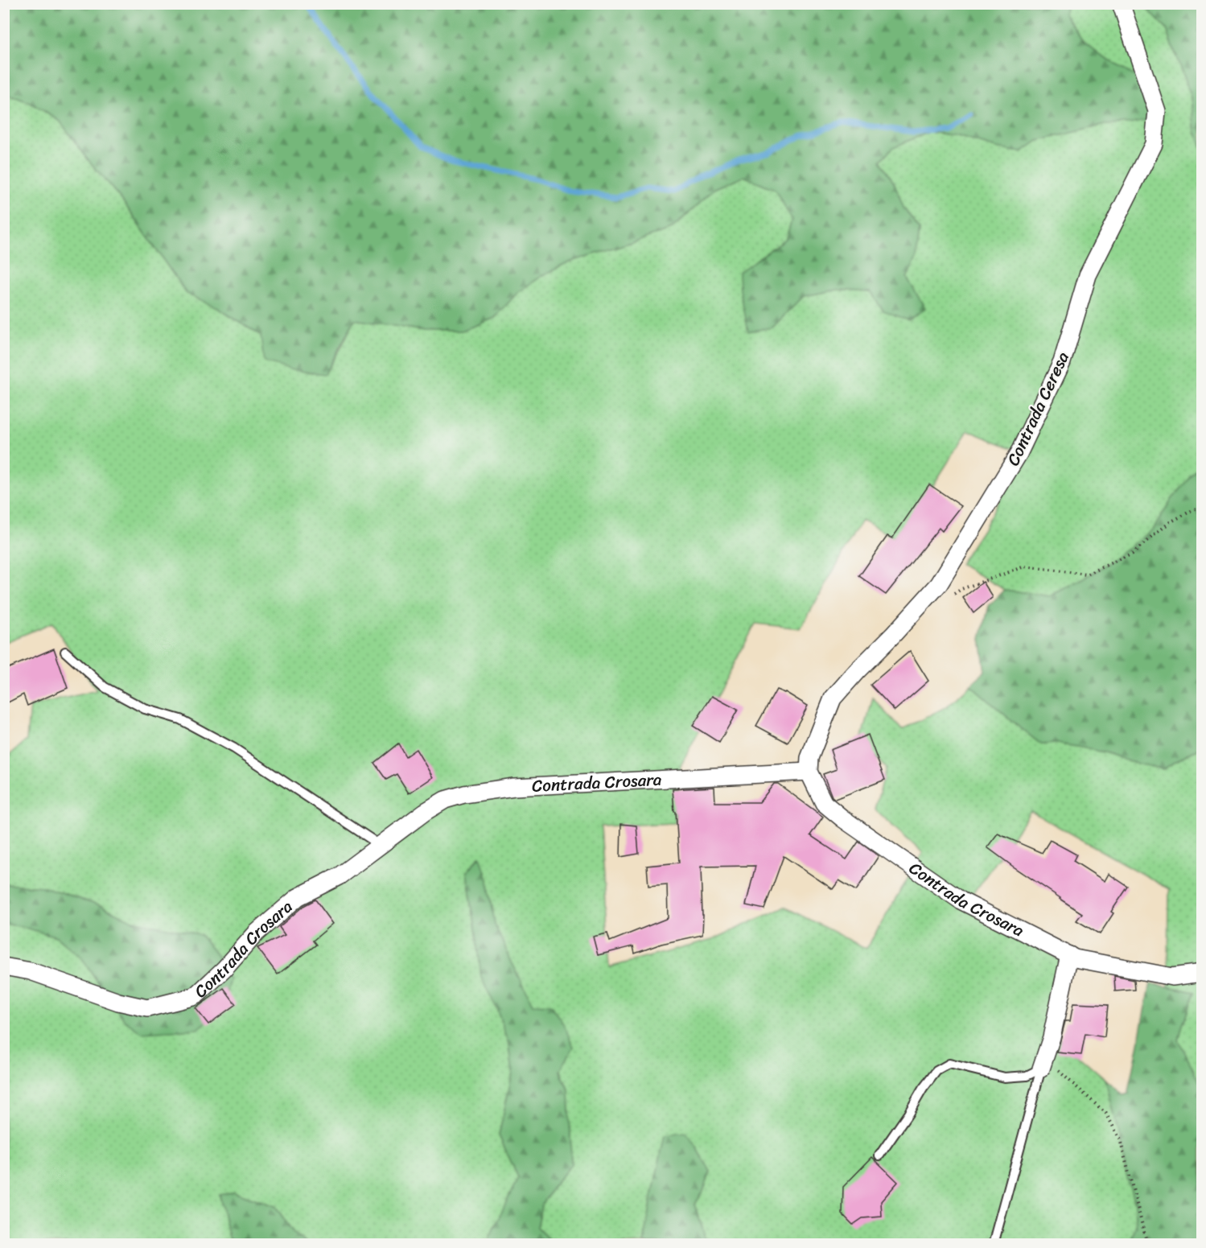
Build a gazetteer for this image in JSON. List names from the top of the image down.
{
  "streets": {
    "street": ["Contrada Ceresa", "Contrada Crosara"]
  },
  "crossings": [
    ["Contrada Ceresa", "Contrada Crosara"]
  ]
}
